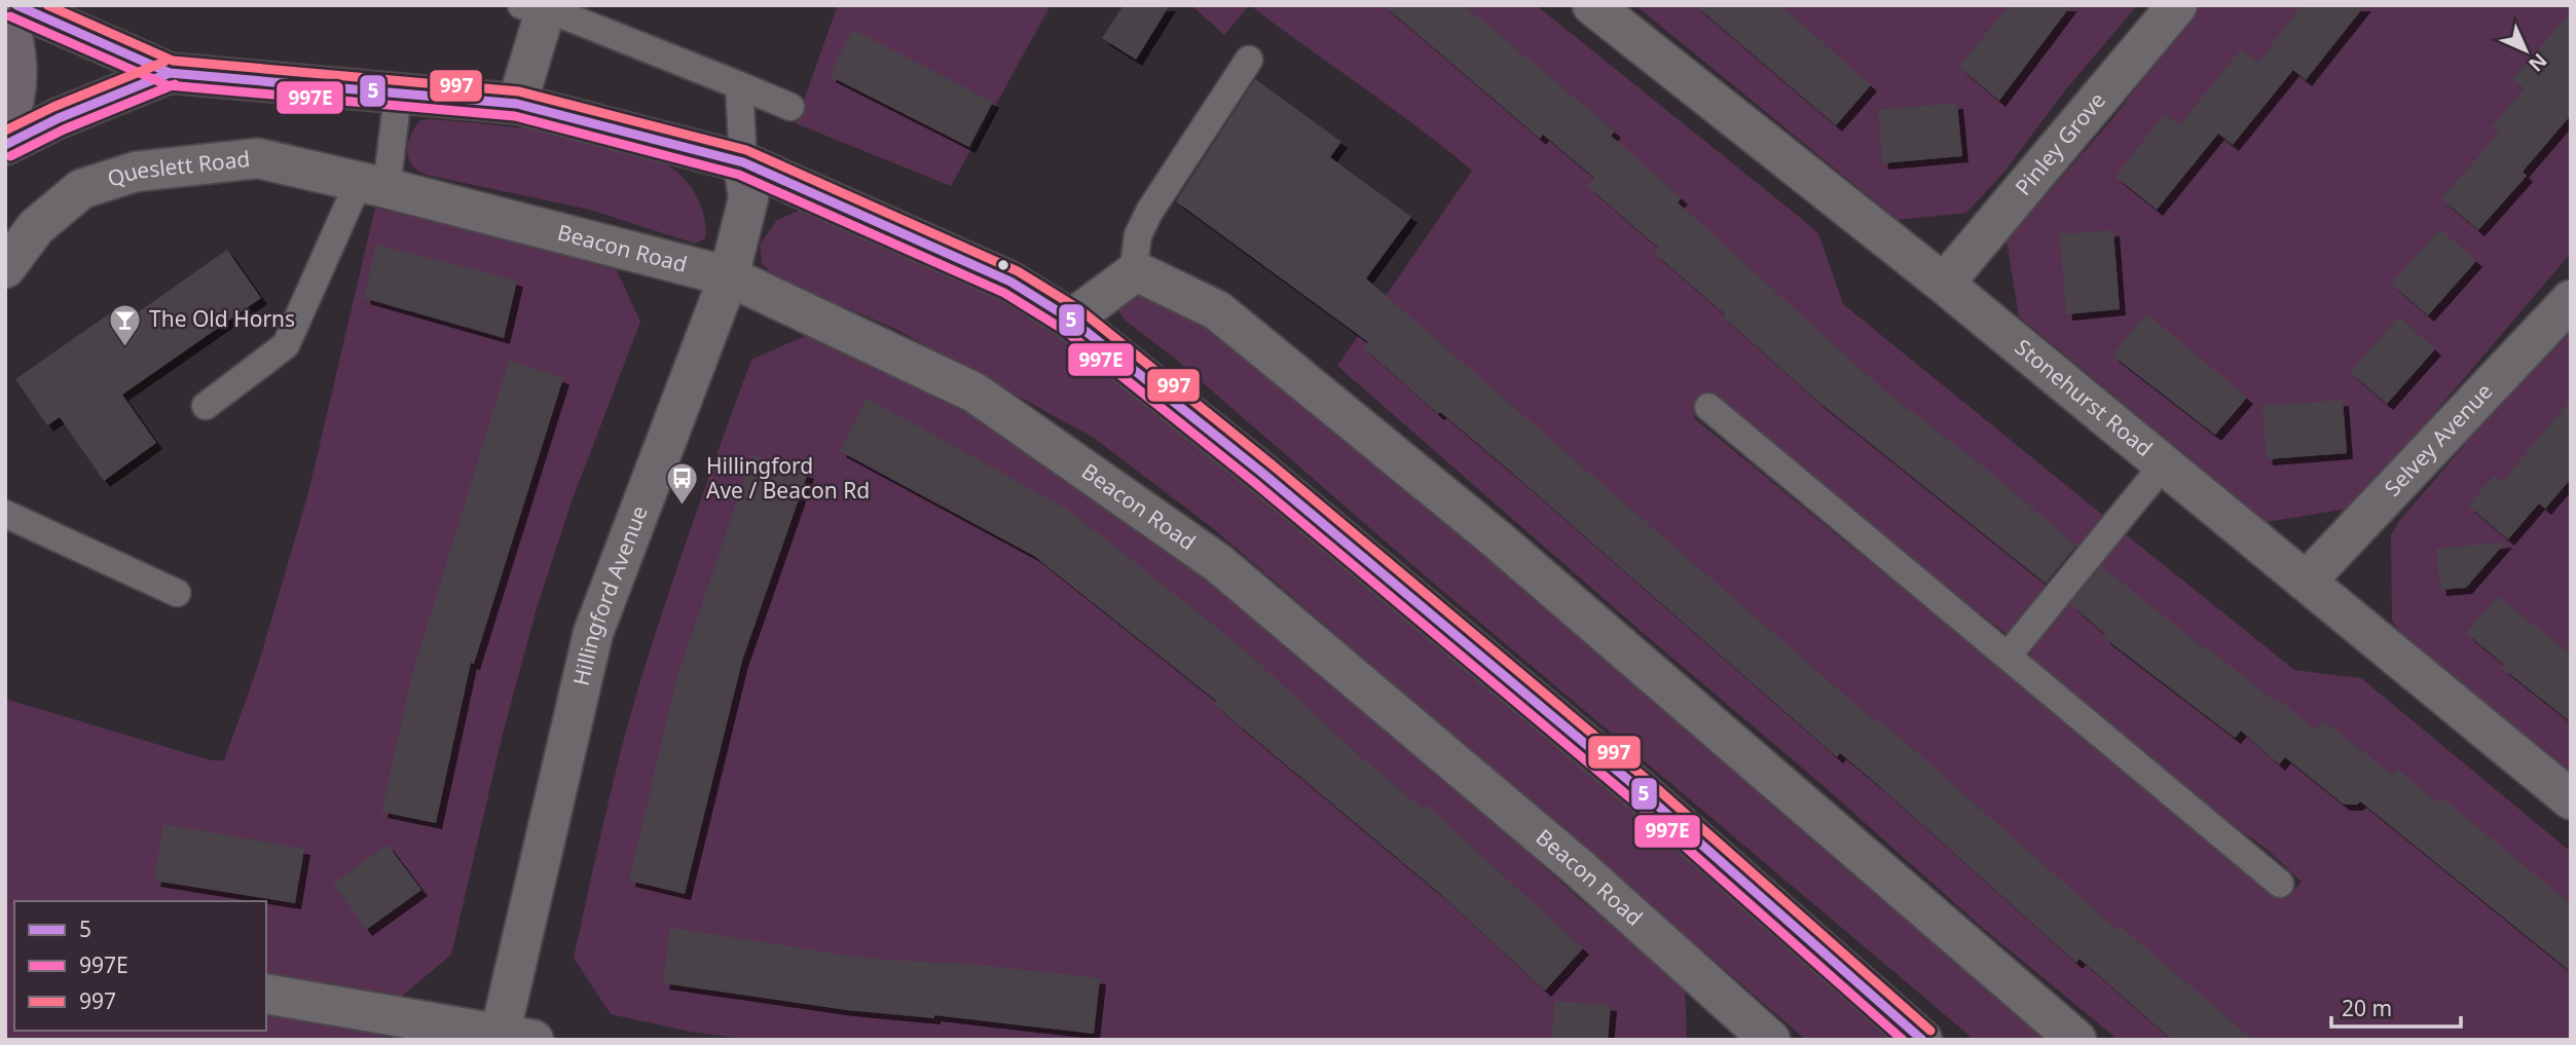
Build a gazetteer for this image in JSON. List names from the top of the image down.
{
  "streets": {
    "street": [
      "Pinley Grove",
      "Queslett Road",
      "Beacon Road",
      "Stonehurst Road",
      "Selvey Avenue",
      "Hillingford Avenue"
    ]
  },
  "crossings": [
    ["Pinley Grove", "Stonehurst Road"],
    ["Queslett Road", "Beacon Road"],
    ["Beacon Road", "Hillingford Avenue"],
    ["Stonehurst Road", "Selvey Avenue"]
  ],
  "places": {
    "bar": ["The Old Horns"],
    "bus stop": ["Hillingford Ave / Beacon Rd"]
  },
  "lines": ["transit line 5", "transit line 997", "transit line 997E"],
  "legend": ["5", "997E", "997"],
  "scale_bar": "20 m",
  "north": "bottom right"
}
